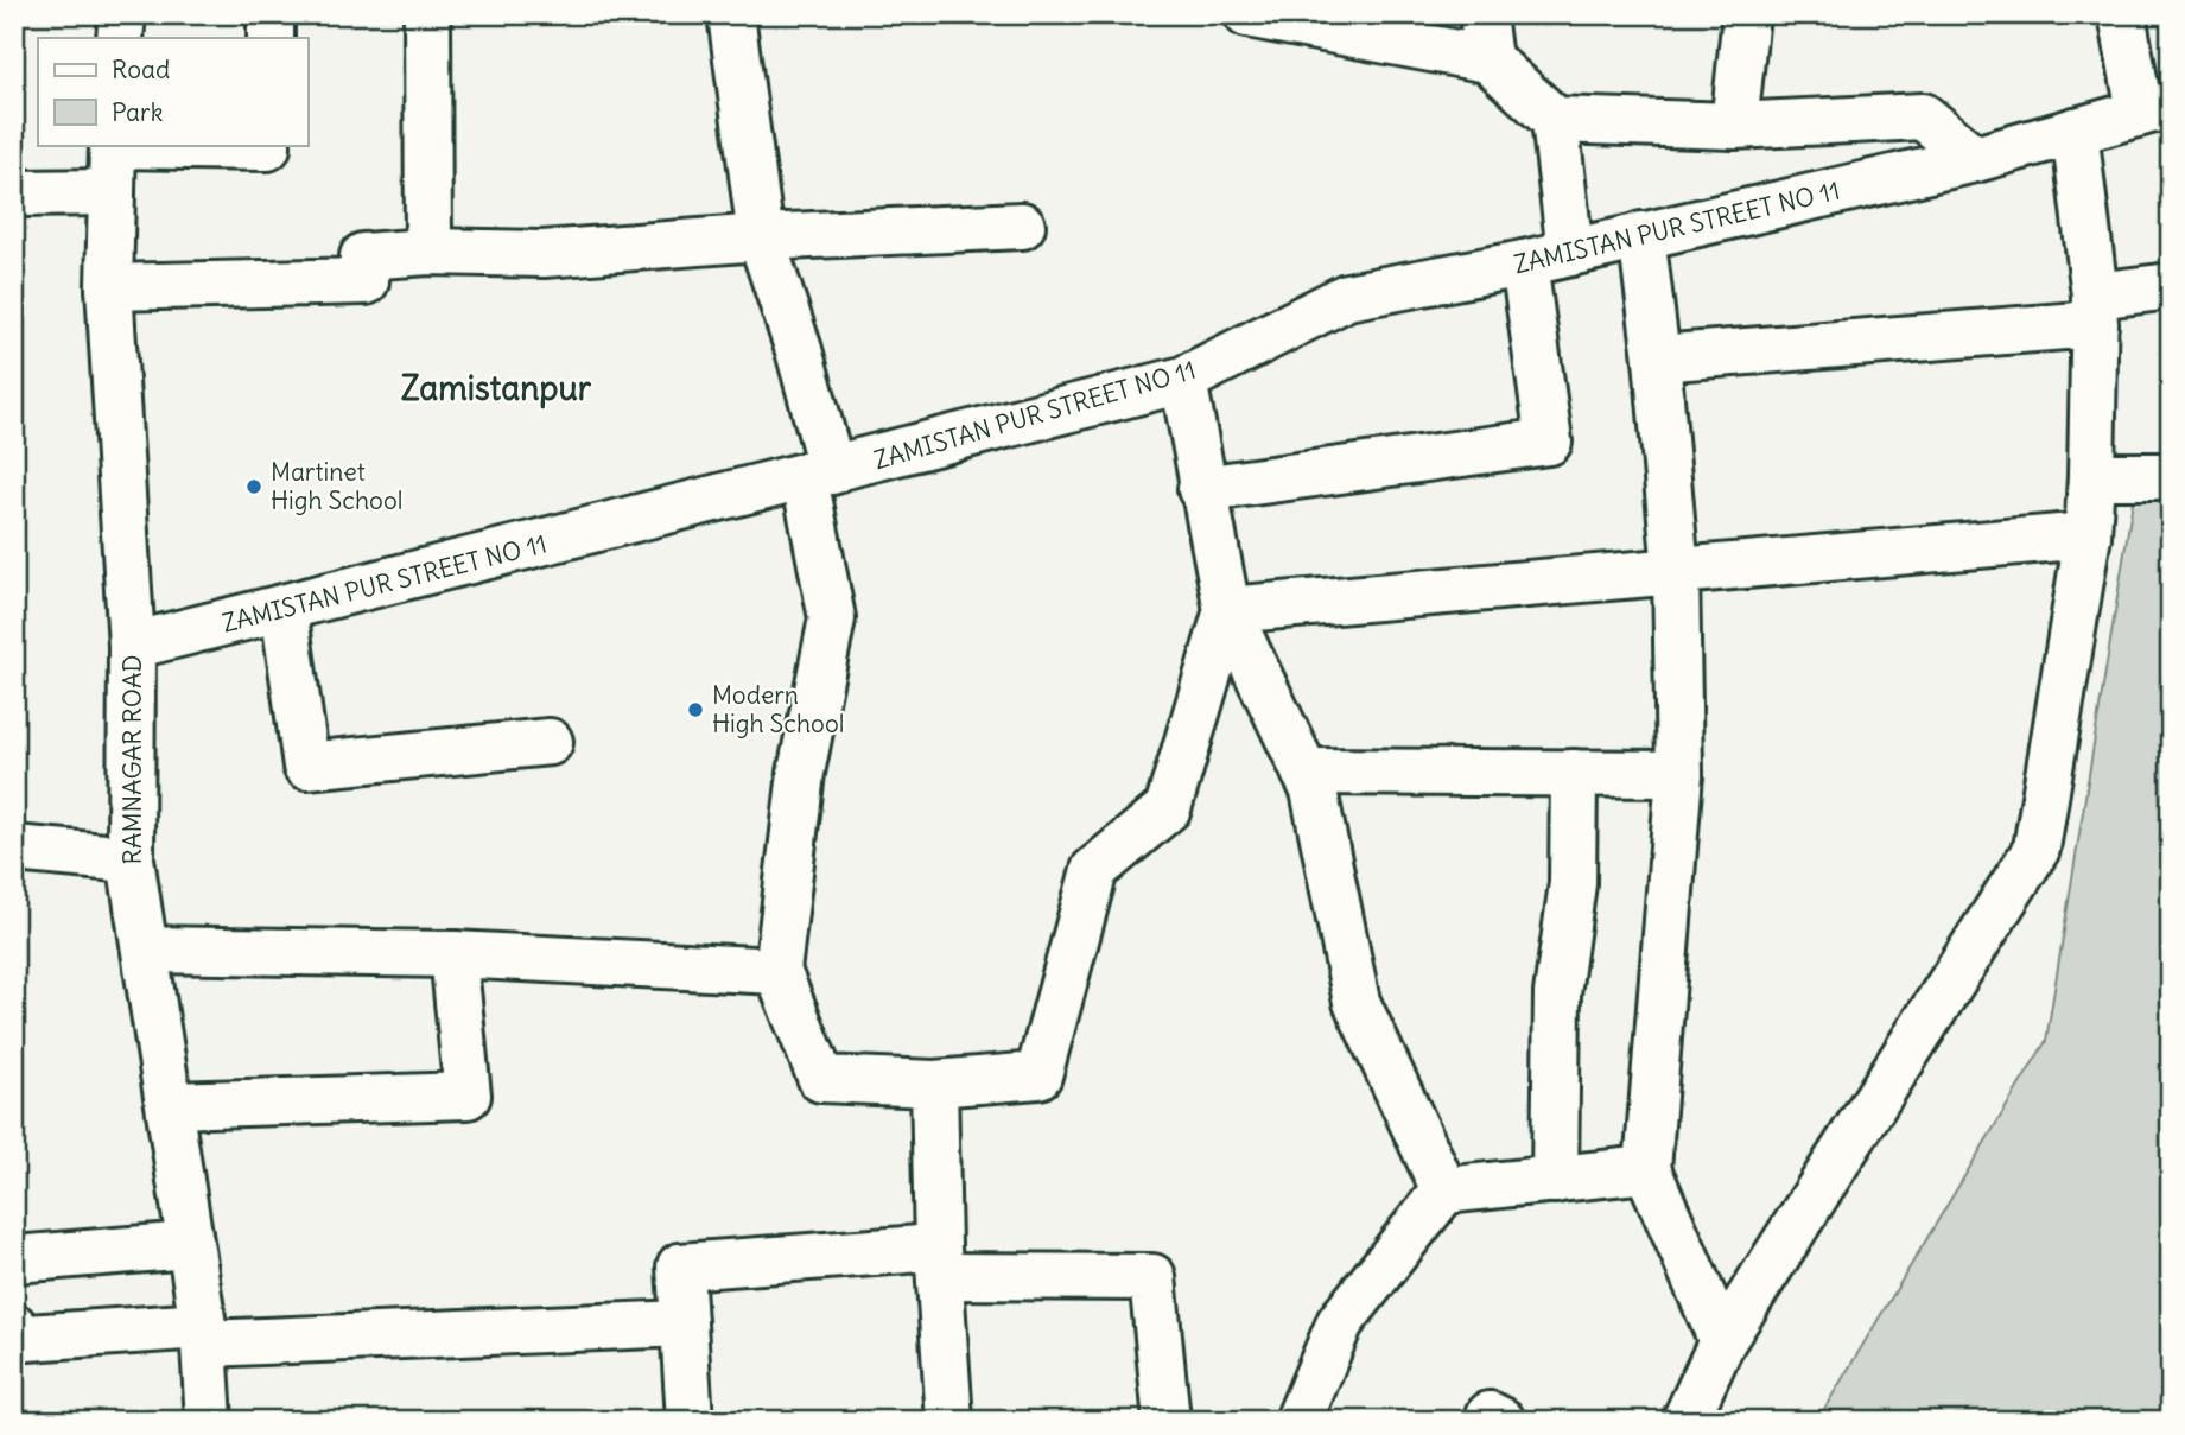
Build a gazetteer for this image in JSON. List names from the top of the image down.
{
  "streets": {
    "street": ["ZAMISTAN PUR STREET NO 11", "RAMNAGAR ROAD"]
  },
  "crossings": [
    ["ZAMISTAN PUR STREET NO 11", "RAMNAGAR ROAD"]
  ],
  "districts": ["Zamistanpur"],
  "places": ["Martinet High School", "Modern High School"],
  "legend": ["Road", "Park"]
}
